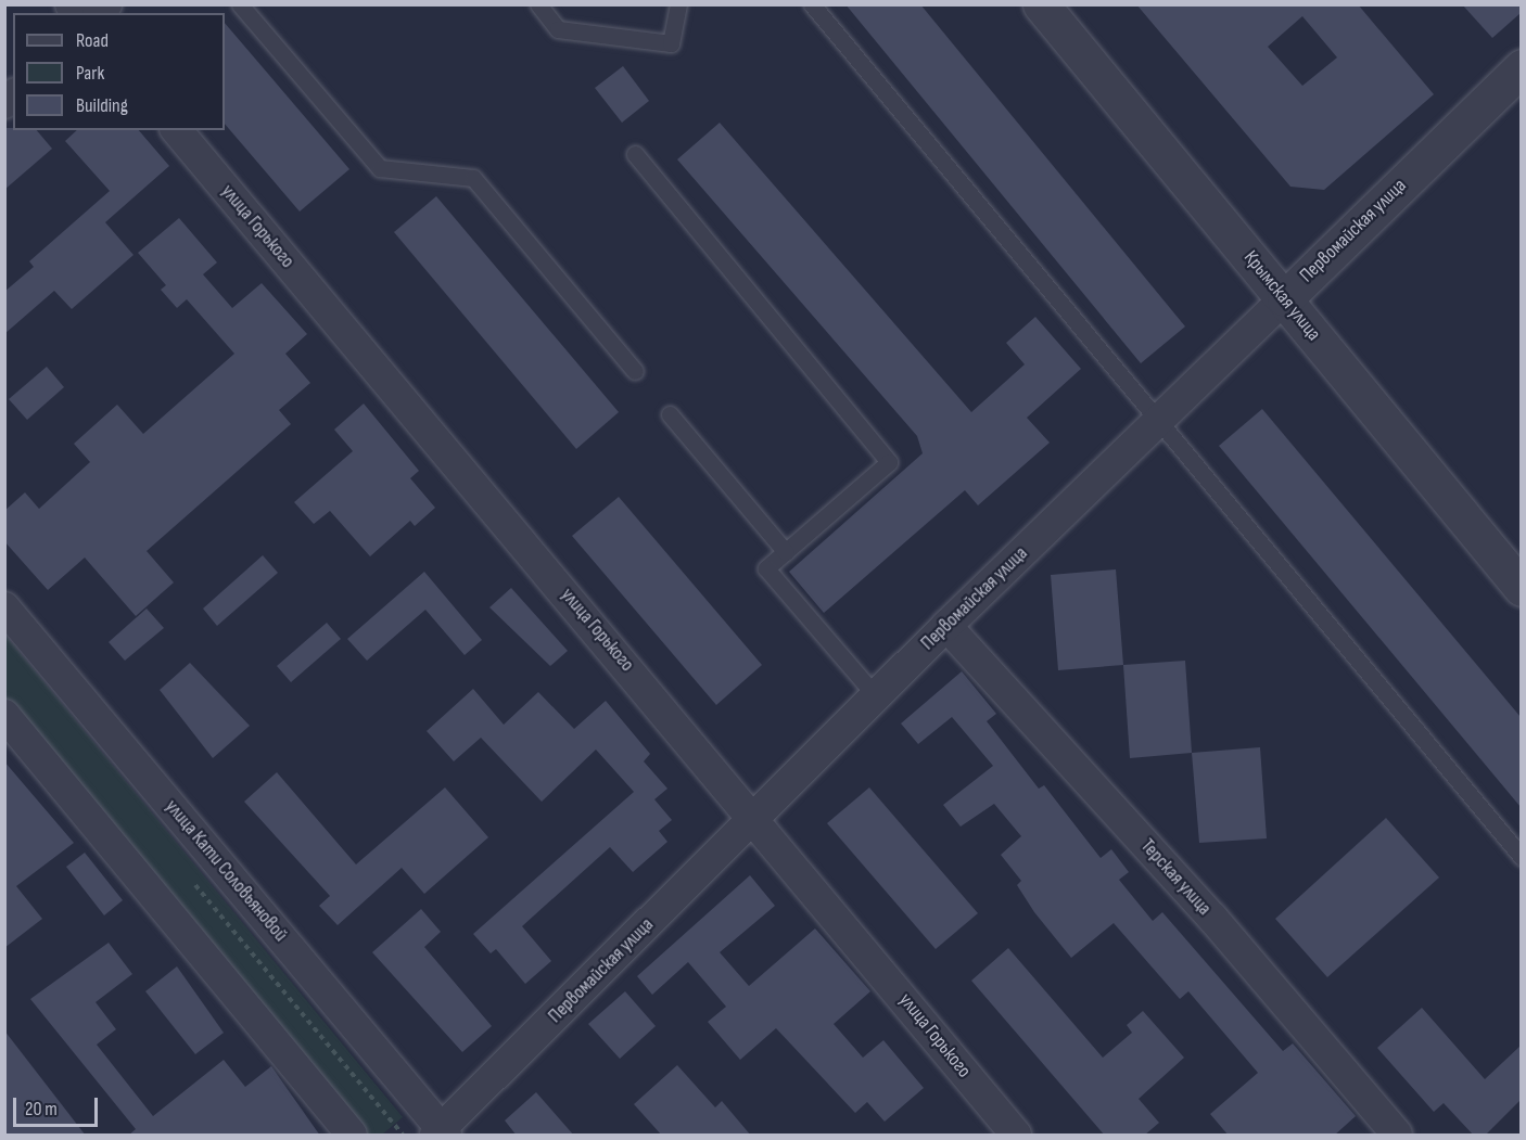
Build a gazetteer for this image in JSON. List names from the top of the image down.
{
  "streets": {
    "street": [
      "улица Горького",
      "Первомайская улица",
      "Крымская улица",
      "улица Кати Соловьяновой",
      "Терская улица"
    ]
  },
  "crossings": [
    ["улица Горького", "Первомайская улица"],
    ["Первомайская улица", "Крымская улица"],
    ["Первомайская улица", "улица Кати Соловьяновой"],
    ["Первомайская улица", "Терская улица"]
  ],
  "legend": ["Road", "Park", "Building"],
  "scale_bar": "20 m"
}
